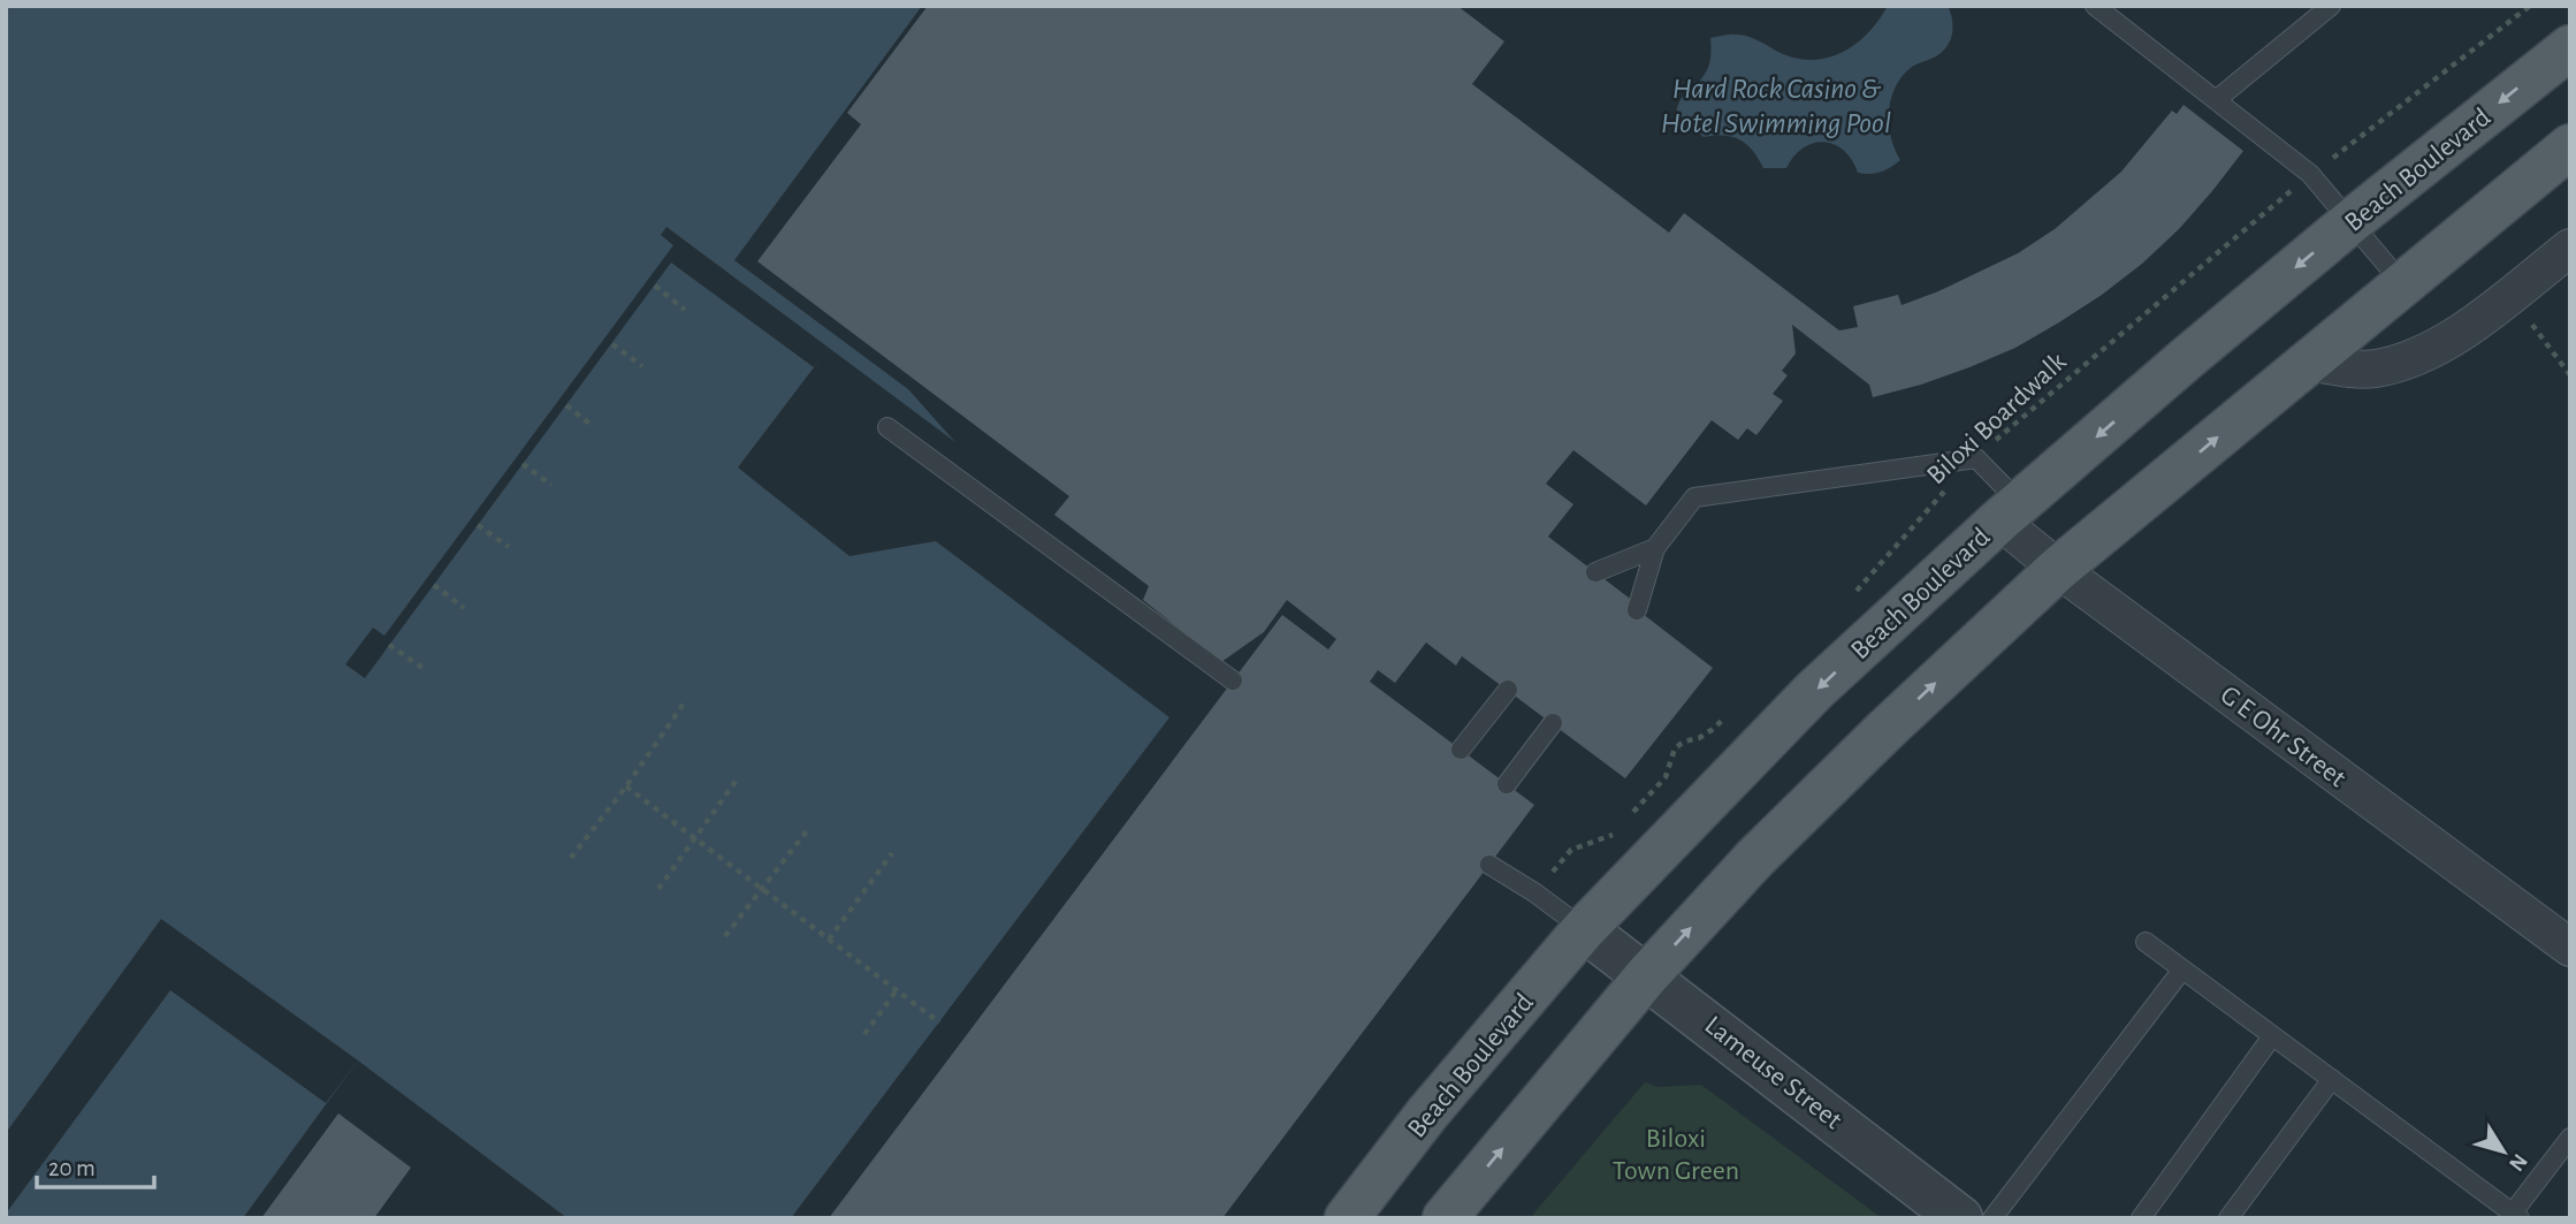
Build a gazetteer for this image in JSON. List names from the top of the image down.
{
  "streets": {
    "main road": ["Beach Boulevard"],
    "street": ["G E Ohr Street", "Lameuse Street"],
    "path": ["Biloxi Boardwalk"]
  },
  "crossings": [
    ["Beach Boulevard", "G E Ohr Street"],
    ["Beach Boulevard", "Lameuse Street"]
  ],
  "water": ["Hard Rock Casino & Hotel Swimming Pool"],
  "parks": ["Biloxi Town Green"],
  "scale_bar": "20 m",
  "north": "bottom right"
}
